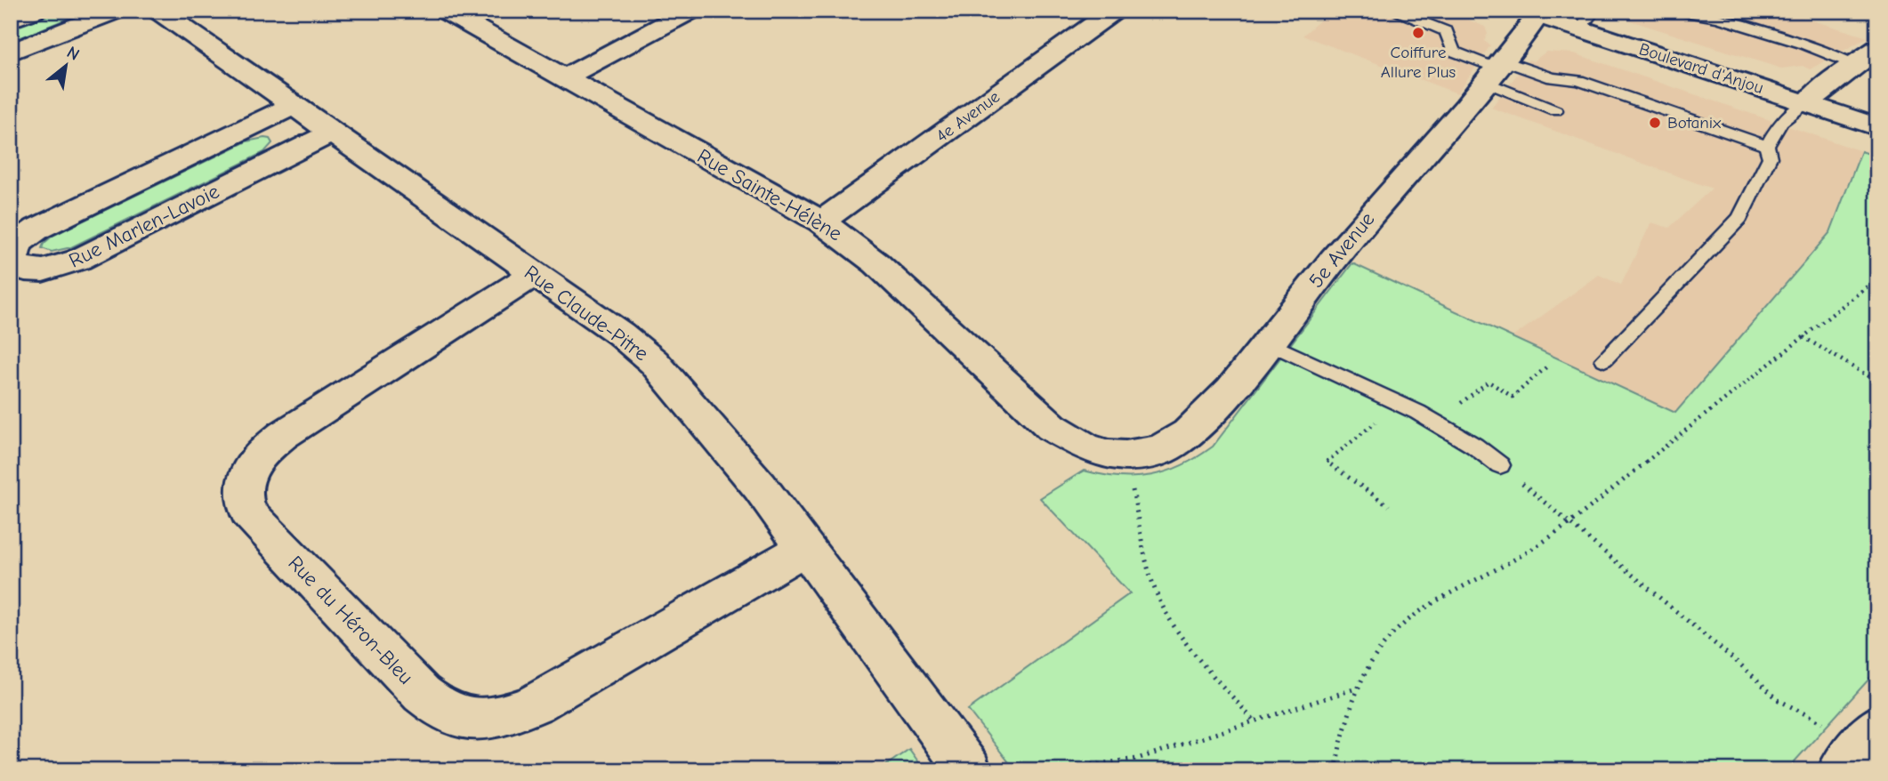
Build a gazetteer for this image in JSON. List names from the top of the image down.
{
  "streets": {
    "street": [
      "Boulevard d'Anjou",
      "4e Avenue",
      "Rue Sainte-Hélène",
      "Rue Marlen-Lavoie",
      "5e Avenue",
      "Rue Claude-Pitre",
      "Rue du Héron-Bleu"
    ]
  },
  "crossings": [
    ["Boulevard d'Anjou", "5e Avenue"],
    ["4e Avenue", "Rue Sainte-Hélène"],
    ["Rue Sainte-Hélène", "5e Avenue"],
    ["Rue Marlen-Lavoie", "Rue Claude-Pitre"],
    ["Rue Claude-Pitre", "Rue du Héron-Bleu"]
  ],
  "places": ["Coiffure Allure Plus", "Botanix"],
  "north": "top right"
}
